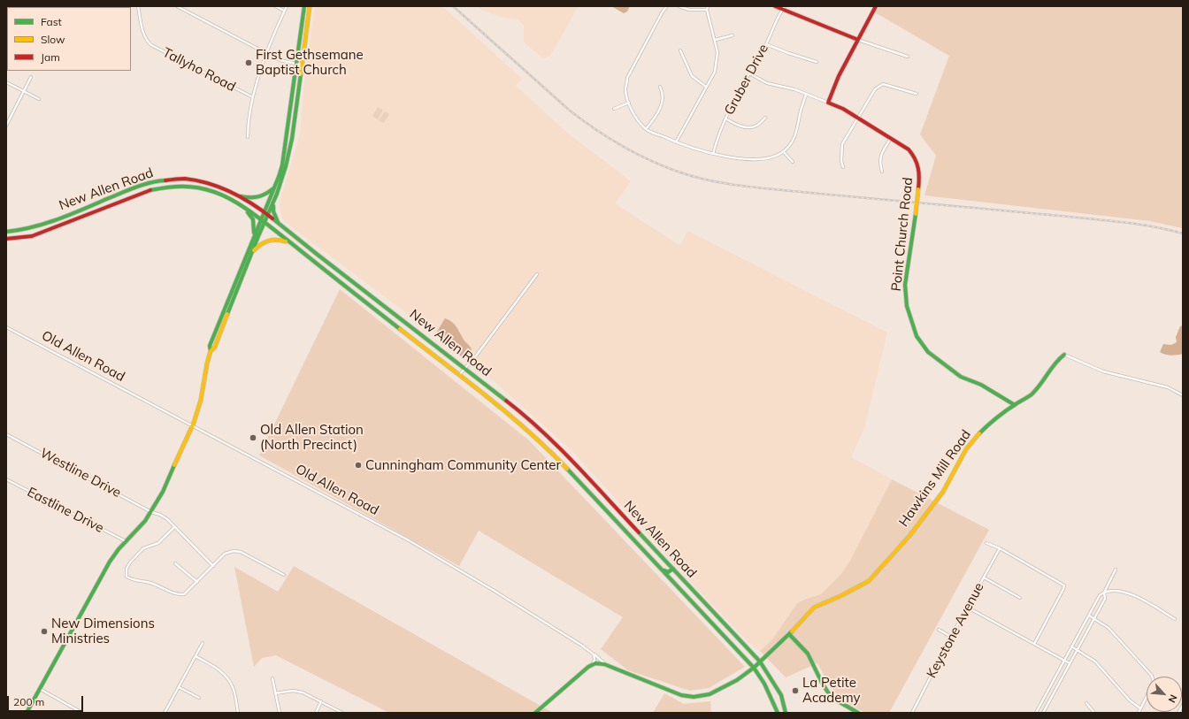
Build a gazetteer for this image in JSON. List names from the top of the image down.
{
  "streets": {
    "main road": ["New Allen Road", "Point Church Road", "Hawkins Mill Road"],
    "street": [
      "Tallyho Road",
      "Gruber Drive",
      "Old Allen Road",
      "Westline Drive",
      "Eastline Drive",
      "Keystone Avenue"
    ]
  },
  "crossings": [
    ["Gruber Drive", "Point Church Road"],
    ["New Allen Road", "Hawkins Mill Road"],
    ["Point Church Road", "Hawkins Mill Road"],
    ["Old Allen Road", "Hawkins Mill Road"]
  ],
  "places": [
    "First Gethsemane Baptist Church",
    "Old Allen Station (North Precinct)",
    "Cunningham Community Center",
    "New Dimensions Ministries",
    "La Petite Academy"
  ],
  "legend": ["Fast", "Slow", "Jam"],
  "scale_bar": "200 m",
  "north": "bottom right"
}
